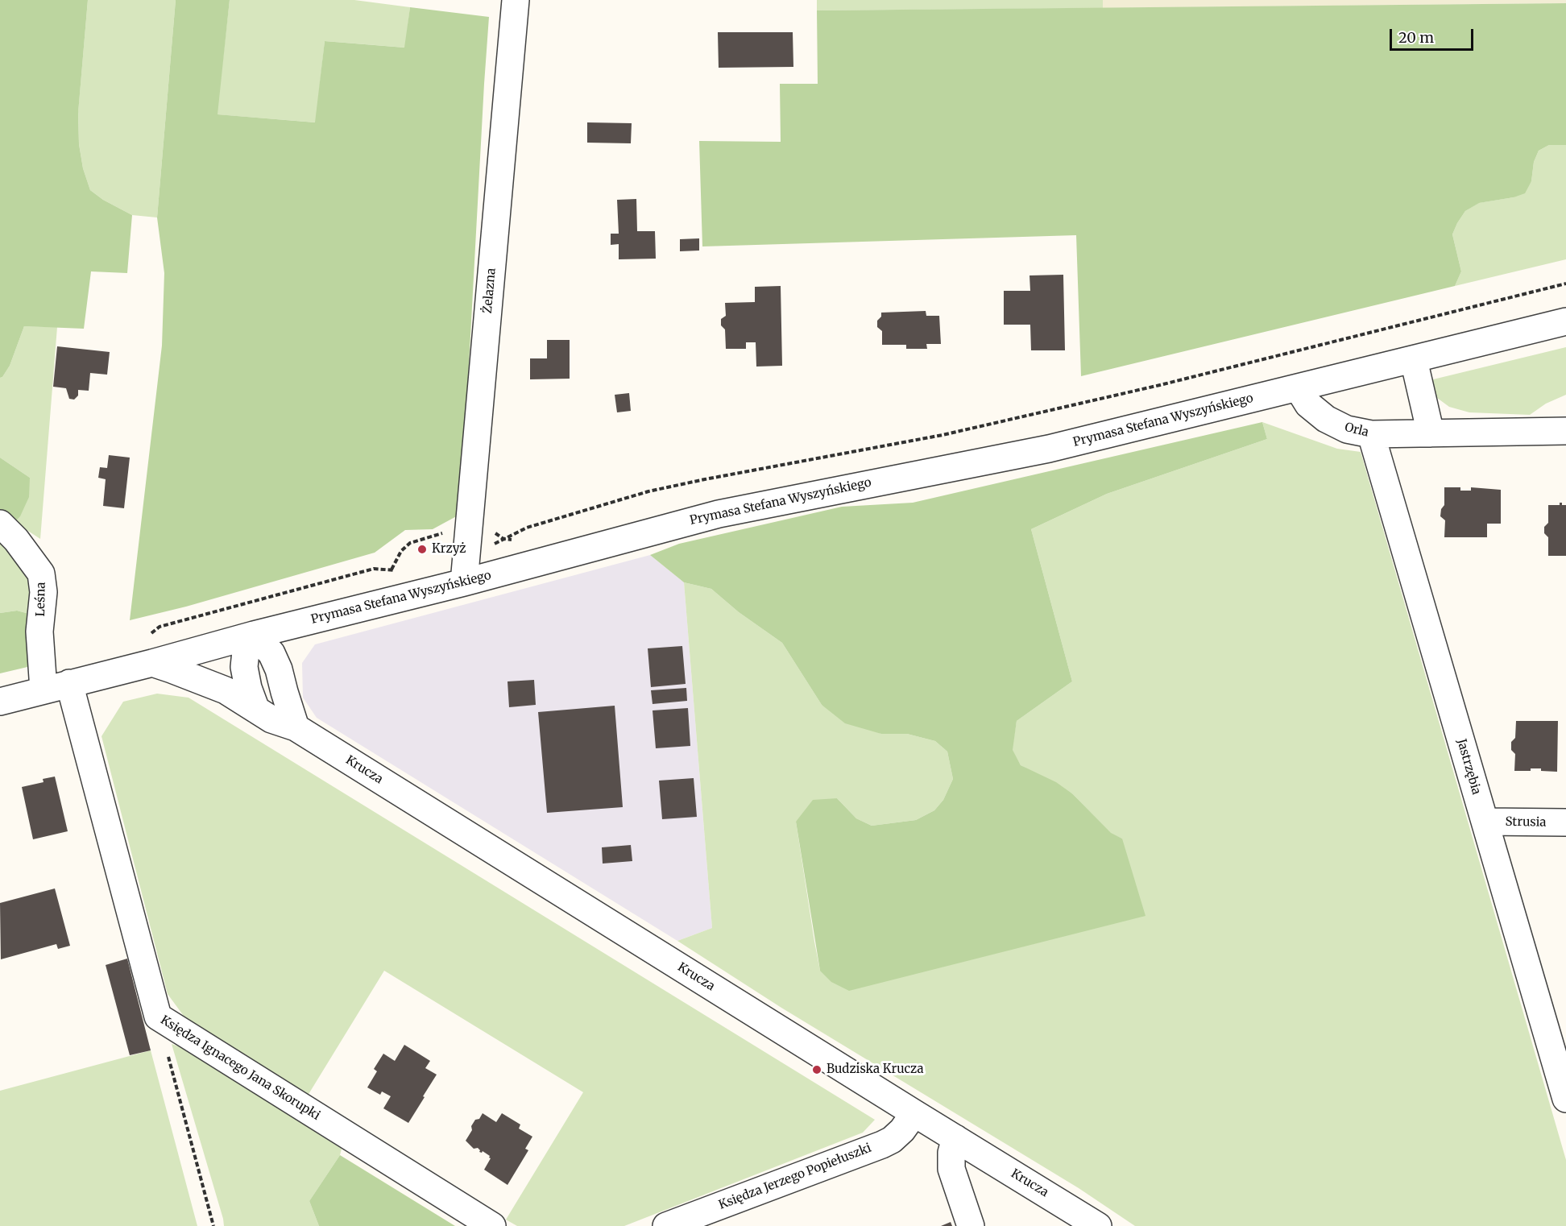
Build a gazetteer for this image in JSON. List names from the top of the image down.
{
  "streets": {
    "street": [
      "Żelazna",
      "Prymasa Stefana Wyszyńskiego",
      "Orla",
      "Leśna",
      "Jastrzębia",
      "Krucza",
      "Strusia",
      "Księdza Ignacego Jana Skorupki",
      "Księdza Jerzego Popiełuszki"
    ]
  },
  "crossings": [
    ["Żelazna", "Prymasa Stefana Wyszyńskiego"],
    ["Prymasa Stefana Wyszyńskiego", "Orla"],
    ["Prymasa Stefana Wyszyńskiego", "Leśna"],
    ["Prymasa Stefana Wyszyńskiego", "Krucza"],
    ["Prymasa Stefana Wyszyńskiego", "Księdza Ignacego Jana Skorupki"],
    ["Orla", "Jastrzębia"],
    ["Jastrzębia", "Strusia"],
    ["Krucza", "Księdza Jerzego Popiełuszki"]
  ],
  "places": ["Krzyż", "Budziska Krucza"],
  "scale_bar": "20 m"
}
